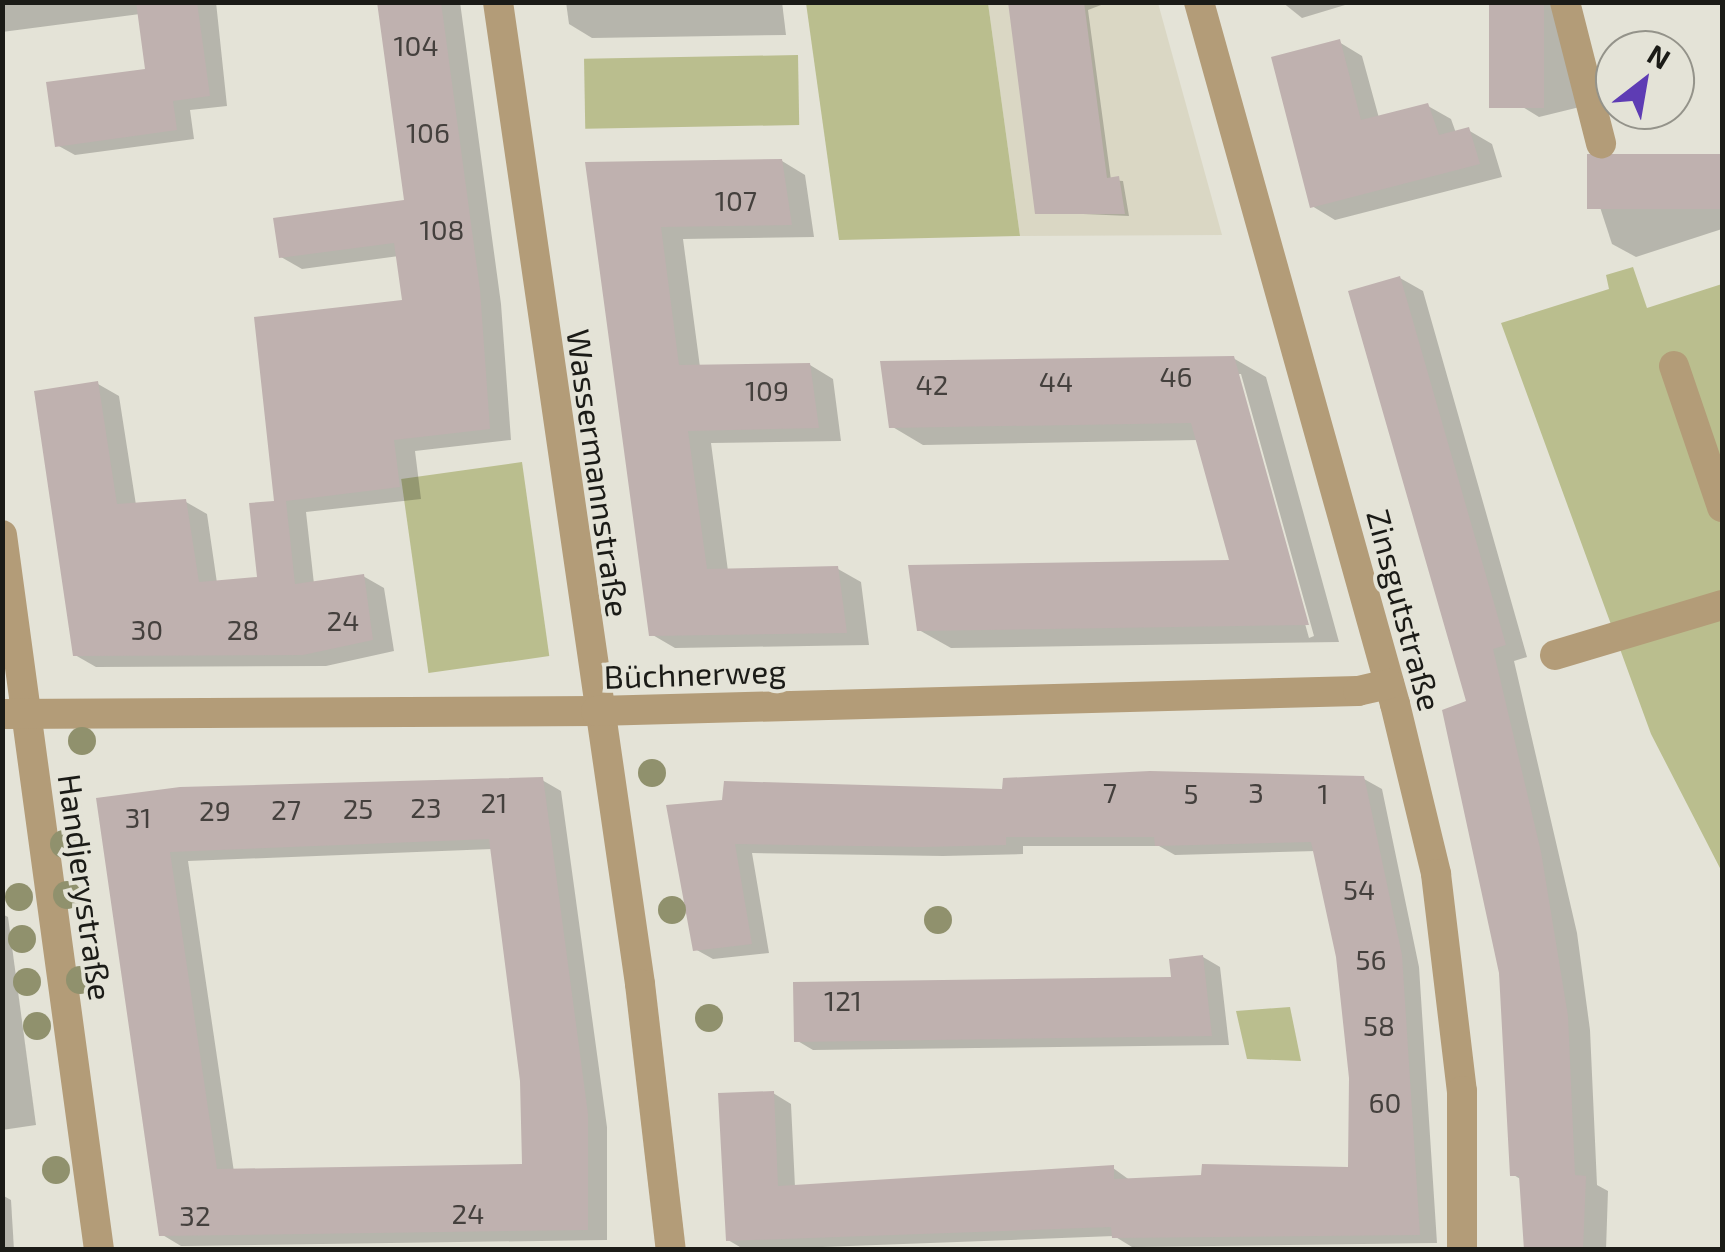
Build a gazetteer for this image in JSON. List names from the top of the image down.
{
  "streets": {
    "street": [
      "Wassermannstraße",
      "Zinsgutstraße",
      "Büchnerweg",
      "Handjerystraße"
    ]
  },
  "crossings": [
    ["Wassermannstraße", "Büchnerweg"],
    ["Zinsgutstraße", "Büchnerweg"],
    ["Büchnerweg", "Handjerystraße"]
  ],
  "house_numbers": [
    "104",
    "106",
    "107",
    "108",
    "46",
    "44",
    "42",
    "109",
    "24",
    "30",
    "28",
    "7",
    "3",
    "5",
    "1",
    "21",
    "23",
    "25",
    "27",
    "29",
    "31",
    "54",
    "56",
    "121",
    "58",
    "60",
    "24",
    "32"
  ],
  "north": "top right"
}
